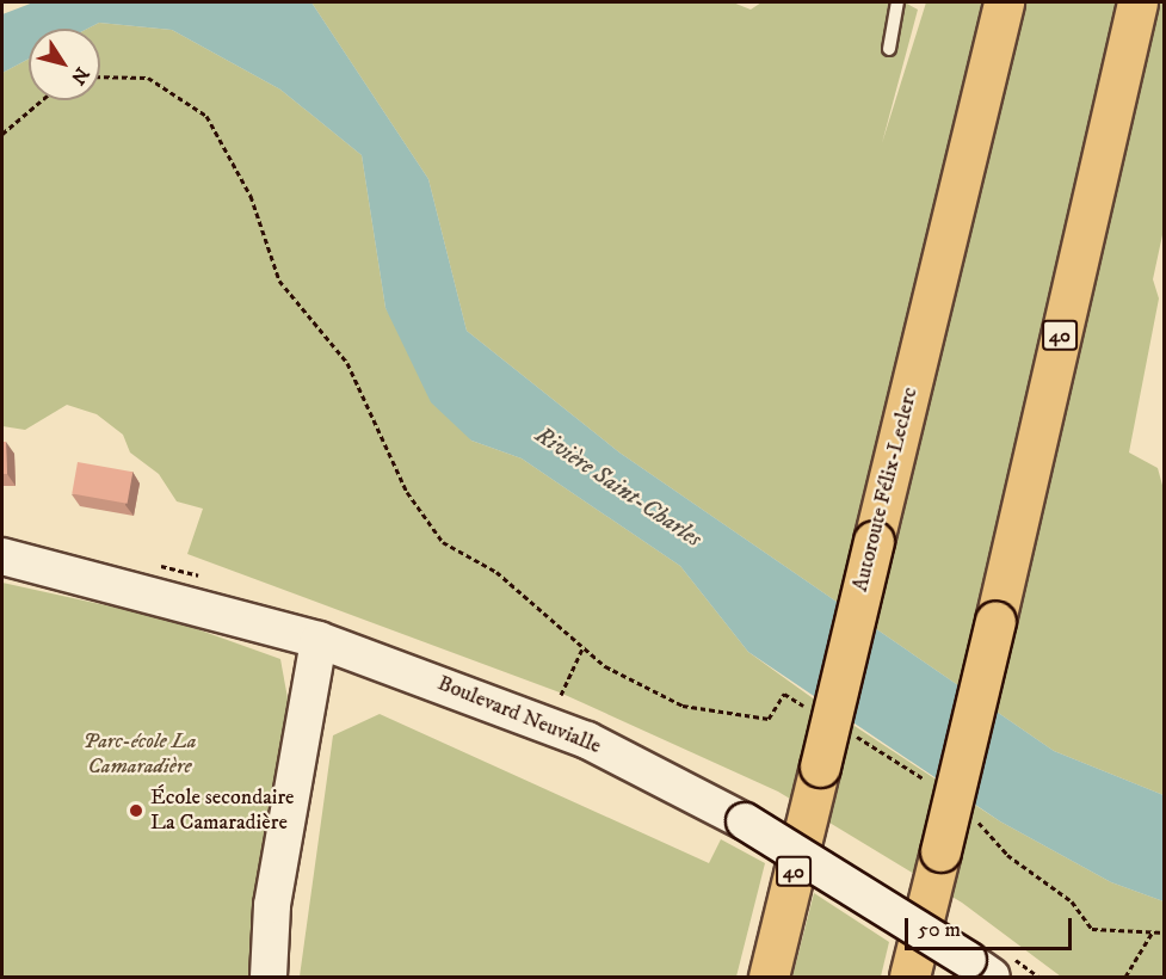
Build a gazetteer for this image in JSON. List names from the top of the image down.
{
  "streets": {
    "highway": ["40", "Autoroute Félix-Leclerc"],
    "main road": ["Boulevard Neuvialle"]
  },
  "water": ["Rivière Saint-Charles"],
  "parks": ["Parc-école La Camaradière"],
  "places": ["École secondaire La Camaradière"],
  "scale_bar": "50 m",
  "north": "bottom right"
}
